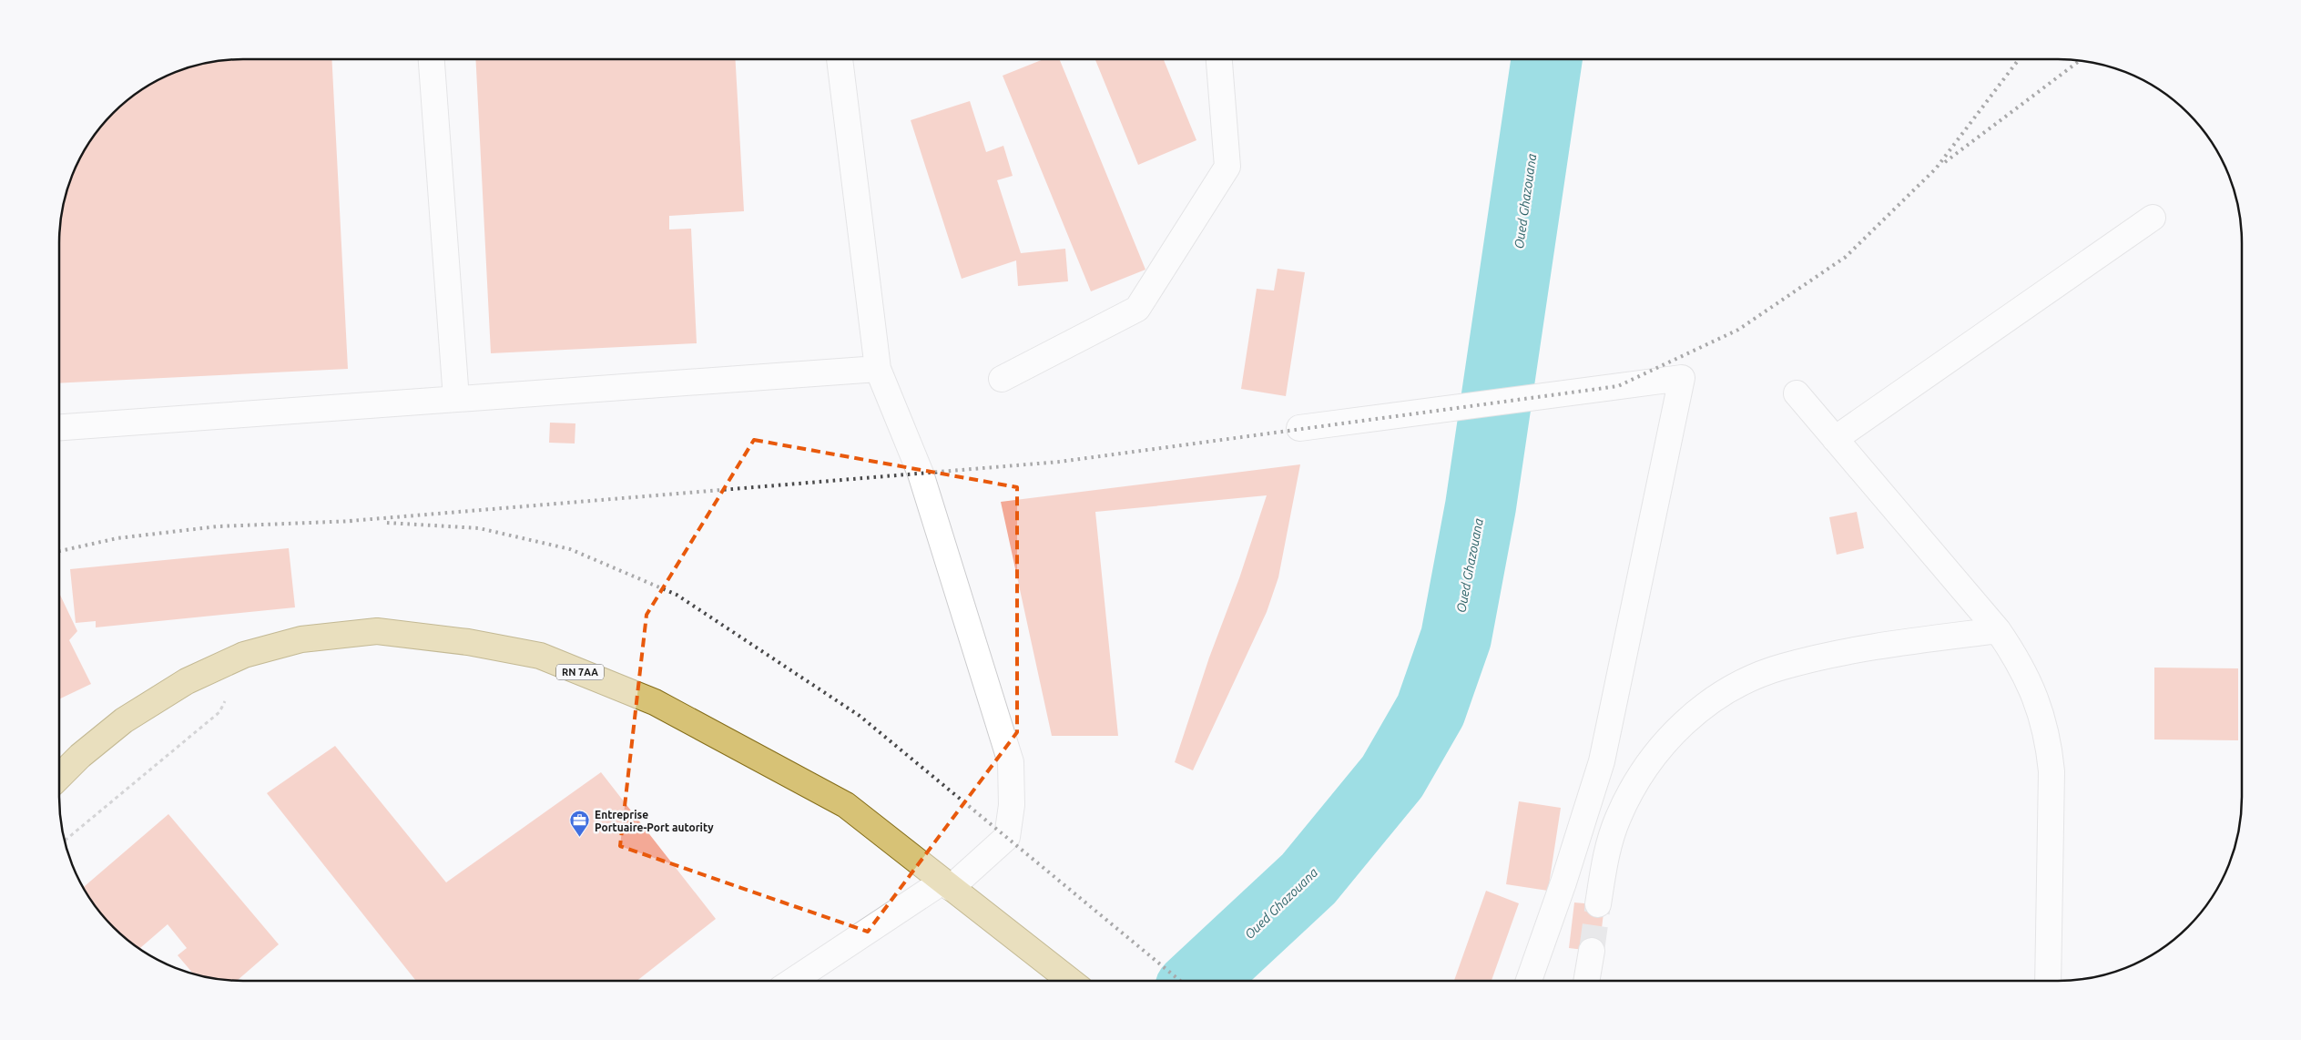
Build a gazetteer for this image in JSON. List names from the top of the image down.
{
  "streets": {
    "main road": ["RN 7AA"]
  },
  "water": ["Oued Ghazouana"],
  "places": {
    "office": ["Entreprise Portuaire-Port autority"]
  }
}
